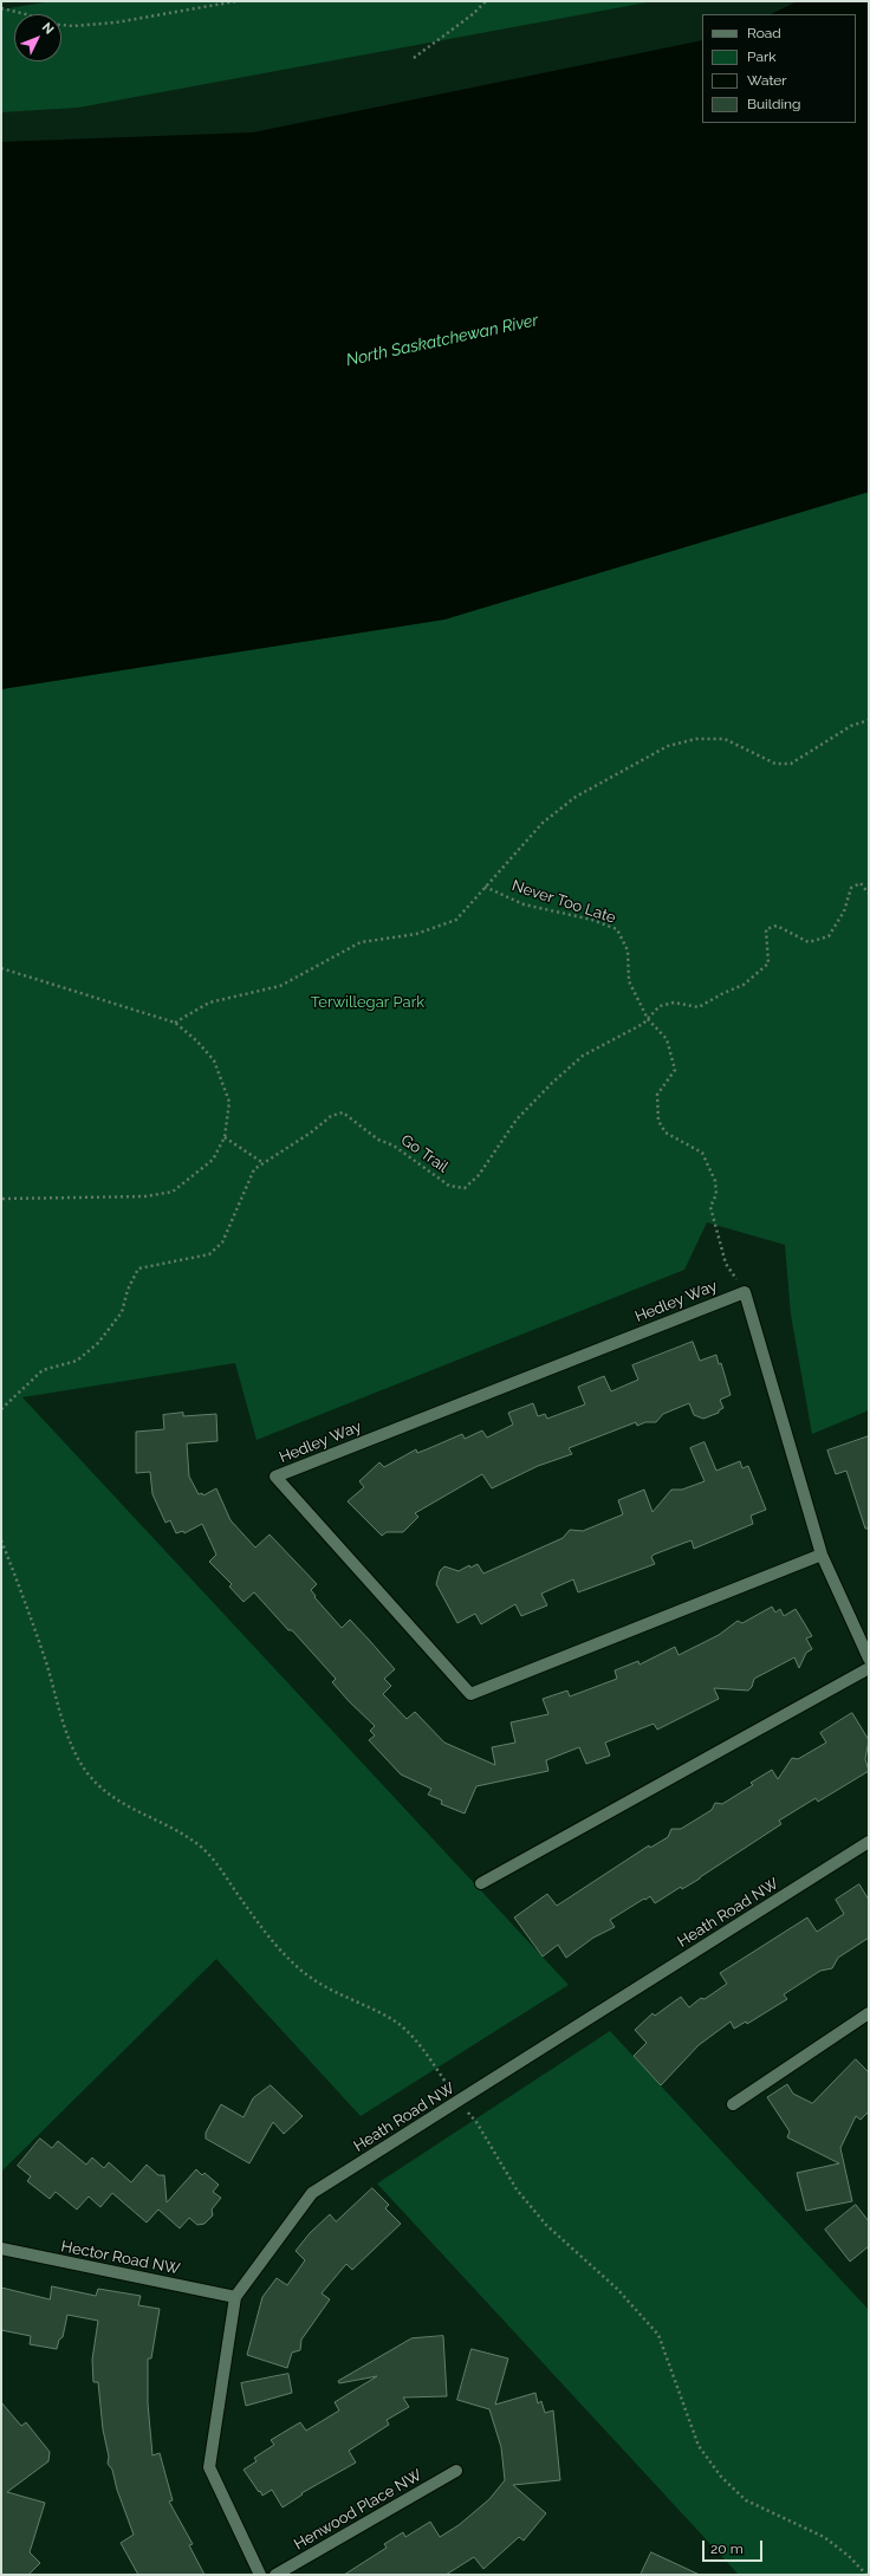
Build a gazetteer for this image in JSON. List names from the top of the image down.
{
  "streets": {
    "street": [
      "Hedley Way",
      "Heath Road NW",
      "Hector Road NW",
      "Henwood Place NW"
    ],
    "path": ["Never Too Late", "Go Trail"]
  },
  "crossings": [
    ["Never Too Late", "Go Trail"],
    ["Never Too Late", "Hedley Way"],
    ["Heath Road NW", "Hector Road NW"]
  ],
  "water": ["North Saskatchewan River"],
  "parks": ["Terwillegar Park"],
  "legend": [
    "Road",
    "Park",
    "Water",
    "Building"
  ],
  "scale_bar": "20 m",
  "north": "top right"
}
